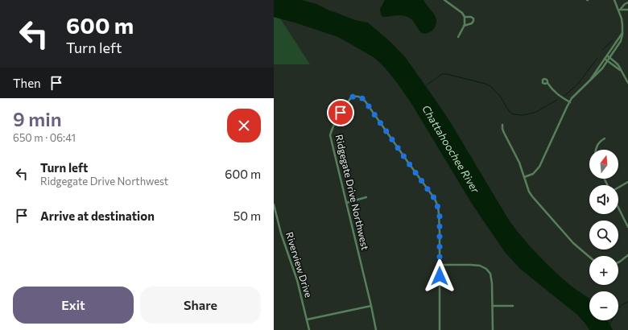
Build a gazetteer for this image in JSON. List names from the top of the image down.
{
  "streets": {
    "street": ["Ridgegate Drive Northwest", "Riverview Drive"]
  },
  "water": ["Chattahoochee River"],
  "north": "top",
  "page": {
    "turn": ["600 m", "Turn left"],
    "then": "Then",
    "heading": ["9 min", "650 m · 06:41"],
    "map_buttons": ["+", "−"],
    "list": [
      {
        "name": "Turn left",
        "note": "Ridgegate Drive Northwest",
        "value": "600 m"
      },
      {
        "name": "Arrive at destination",
        "value": "50 m"
      }
    ],
    "buttons": ["Exit", "Share"]
  }
}
